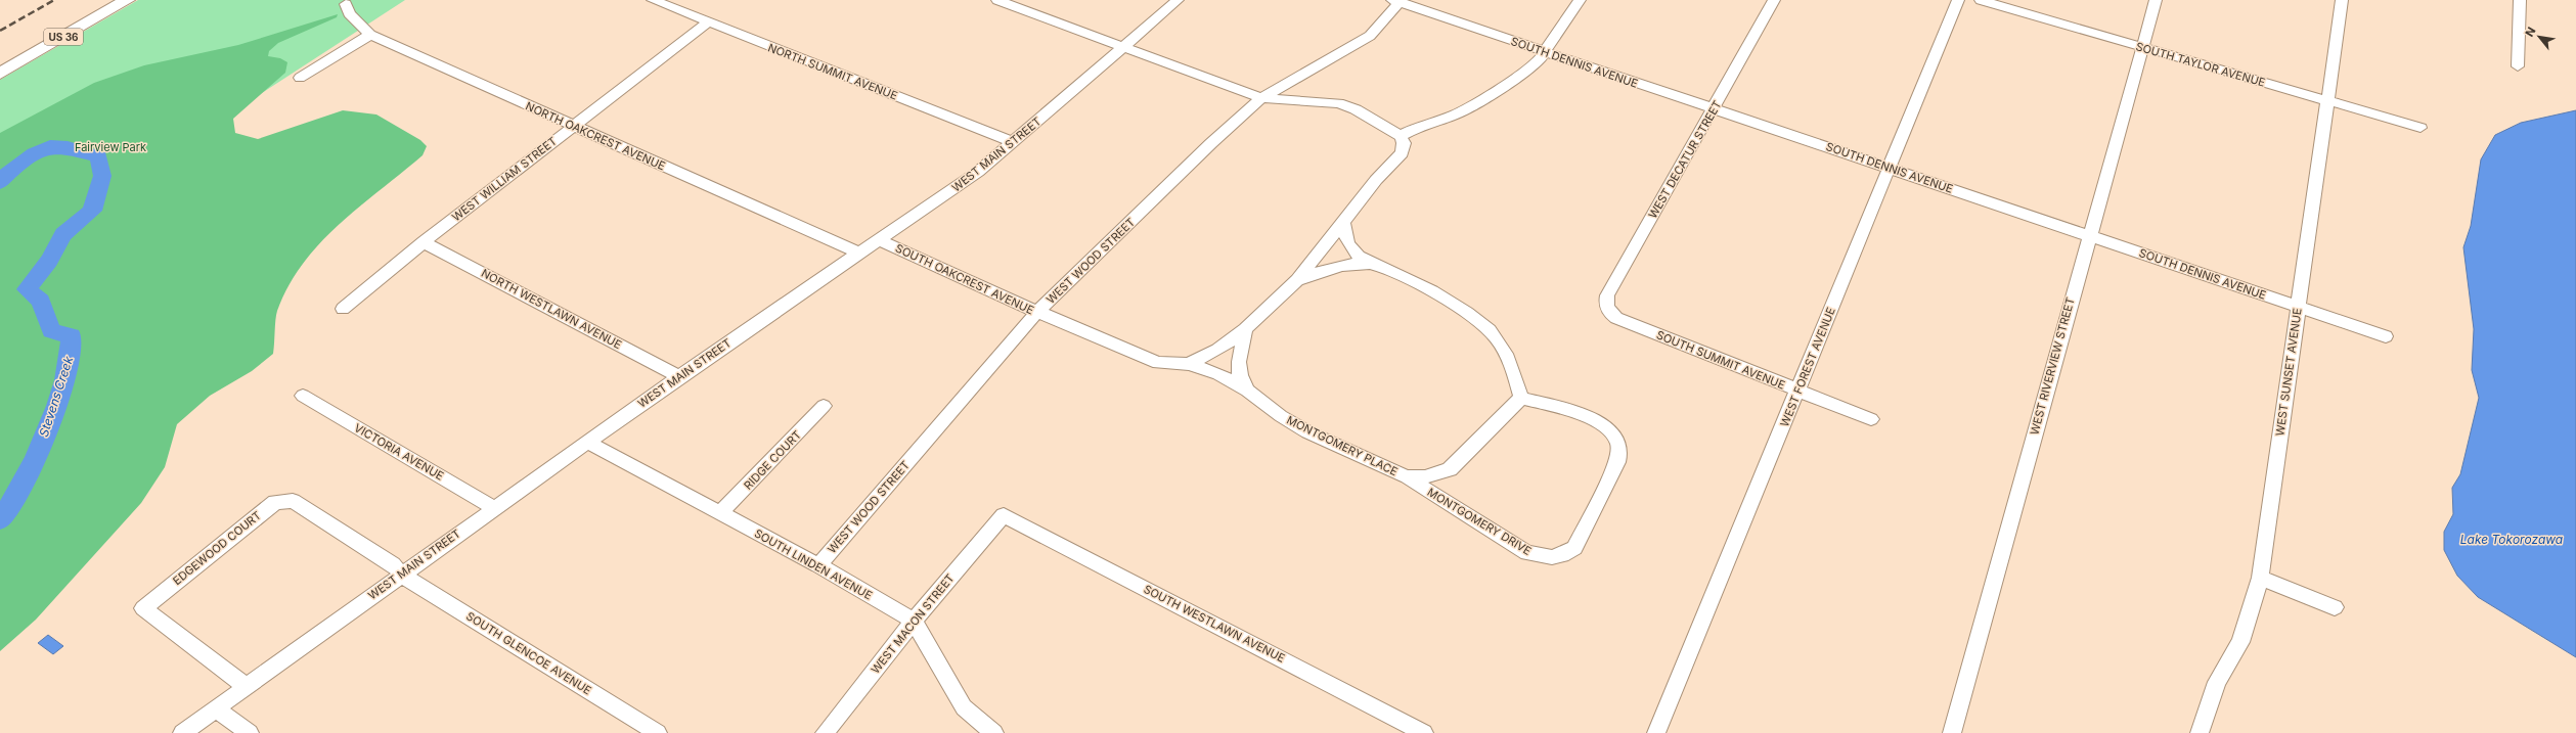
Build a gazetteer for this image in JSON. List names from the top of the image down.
{
  "streets": {
    "main road": ["US 36"],
    "street": [
      "SOUTH DENNIS AVENUE",
      "SOUTH TAYLOR AVENUE",
      "NORTH SUMMIT AVENUE",
      "NORTH OAKCREST AVENUE",
      "WEST MAIN STREET",
      "WEST DECATUR STREET",
      "WEST WILLIAM STREET",
      "WEST WOOD STREET",
      "SOUTH OAKCREST AVENUE",
      "NORTH WESTLAWN AVENUE",
      "SOUTH SUMMIT AVENUE",
      "WEST RIVERVIEW STREET",
      "WEST FOREST AVENUE",
      "WEST SUNSET AVENUE",
      "MONTGOMERY PLACE",
      "VICTORIA AVENUE",
      "RIDGE COURT",
      "MONTGOMERY DRIVE",
      "EDGEWOOD COURT",
      "SOUTH LINDEN AVENUE",
      "WEST MACON STREET",
      "SOUTH WESTLAWN AVENUE",
      "SOUTH GLENCOE AVENUE"
    ]
  },
  "crossings": [
    ["SOUTH DENNIS AVENUE", "WEST DECATUR STREET"],
    ["SOUTH DENNIS AVENUE", "WEST WOOD STREET"],
    ["SOUTH DENNIS AVENUE", "WEST RIVERVIEW STREET"],
    ["SOUTH DENNIS AVENUE", "WEST FOREST AVENUE"],
    ["SOUTH DENNIS AVENUE", "WEST SUNSET AVENUE"],
    ["SOUTH TAYLOR AVENUE", "WEST RIVERVIEW STREET"],
    ["SOUTH TAYLOR AVENUE", "WEST SUNSET AVENUE"],
    ["NORTH SUMMIT AVENUE", "WEST MAIN STREET"],
    ["NORTH SUMMIT AVENUE", "WEST WILLIAM STREET"],
    ["NORTH OAKCREST AVENUE", "WEST MAIN STREET"],
    ["NORTH OAKCREST AVENUE", "WEST WILLIAM STREET"],
    ["WEST MAIN STREET", "SOUTH OAKCREST AVENUE"],
    ["WEST MAIN STREET", "NORTH WESTLAWN AVENUE"],
    ["WEST MAIN STREET", "VICTORIA AVENUE"],
    ["WEST MAIN STREET", "EDGEWOOD COURT"],
    ["WEST MAIN STREET", "SOUTH LINDEN AVENUE"],
    ["WEST MAIN STREET", "SOUTH GLENCOE AVENUE"],
    ["WEST DECATUR STREET", "SOUTH SUMMIT AVENUE"],
    ["WEST WILLIAM STREET", "NORTH WESTLAWN AVENUE"],
    ["WEST WOOD STREET", "SOUTH OAKCREST AVENUE"],
    ["WEST WOOD STREET", "SOUTH LINDEN AVENUE"],
    ["SOUTH OAKCREST AVENUE", "MONTGOMERY PLACE"],
    ["SOUTH SUMMIT AVENUE", "WEST FOREST AVENUE"],
    ["MONTGOMERY PLACE", "MONTGOMERY DRIVE"],
    ["RIDGE COURT", "SOUTH LINDEN AVENUE"],
    ["EDGEWOOD COURT", "SOUTH GLENCOE AVENUE"],
    ["SOUTH LINDEN AVENUE", "WEST MACON STREET"],
    ["WEST MACON STREET", "SOUTH WESTLAWN AVENUE"]
  ],
  "water": ["Stevens Creek", "Lake Tokorozawa"],
  "parks": ["Fairview Park"],
  "north": "top left"
}
